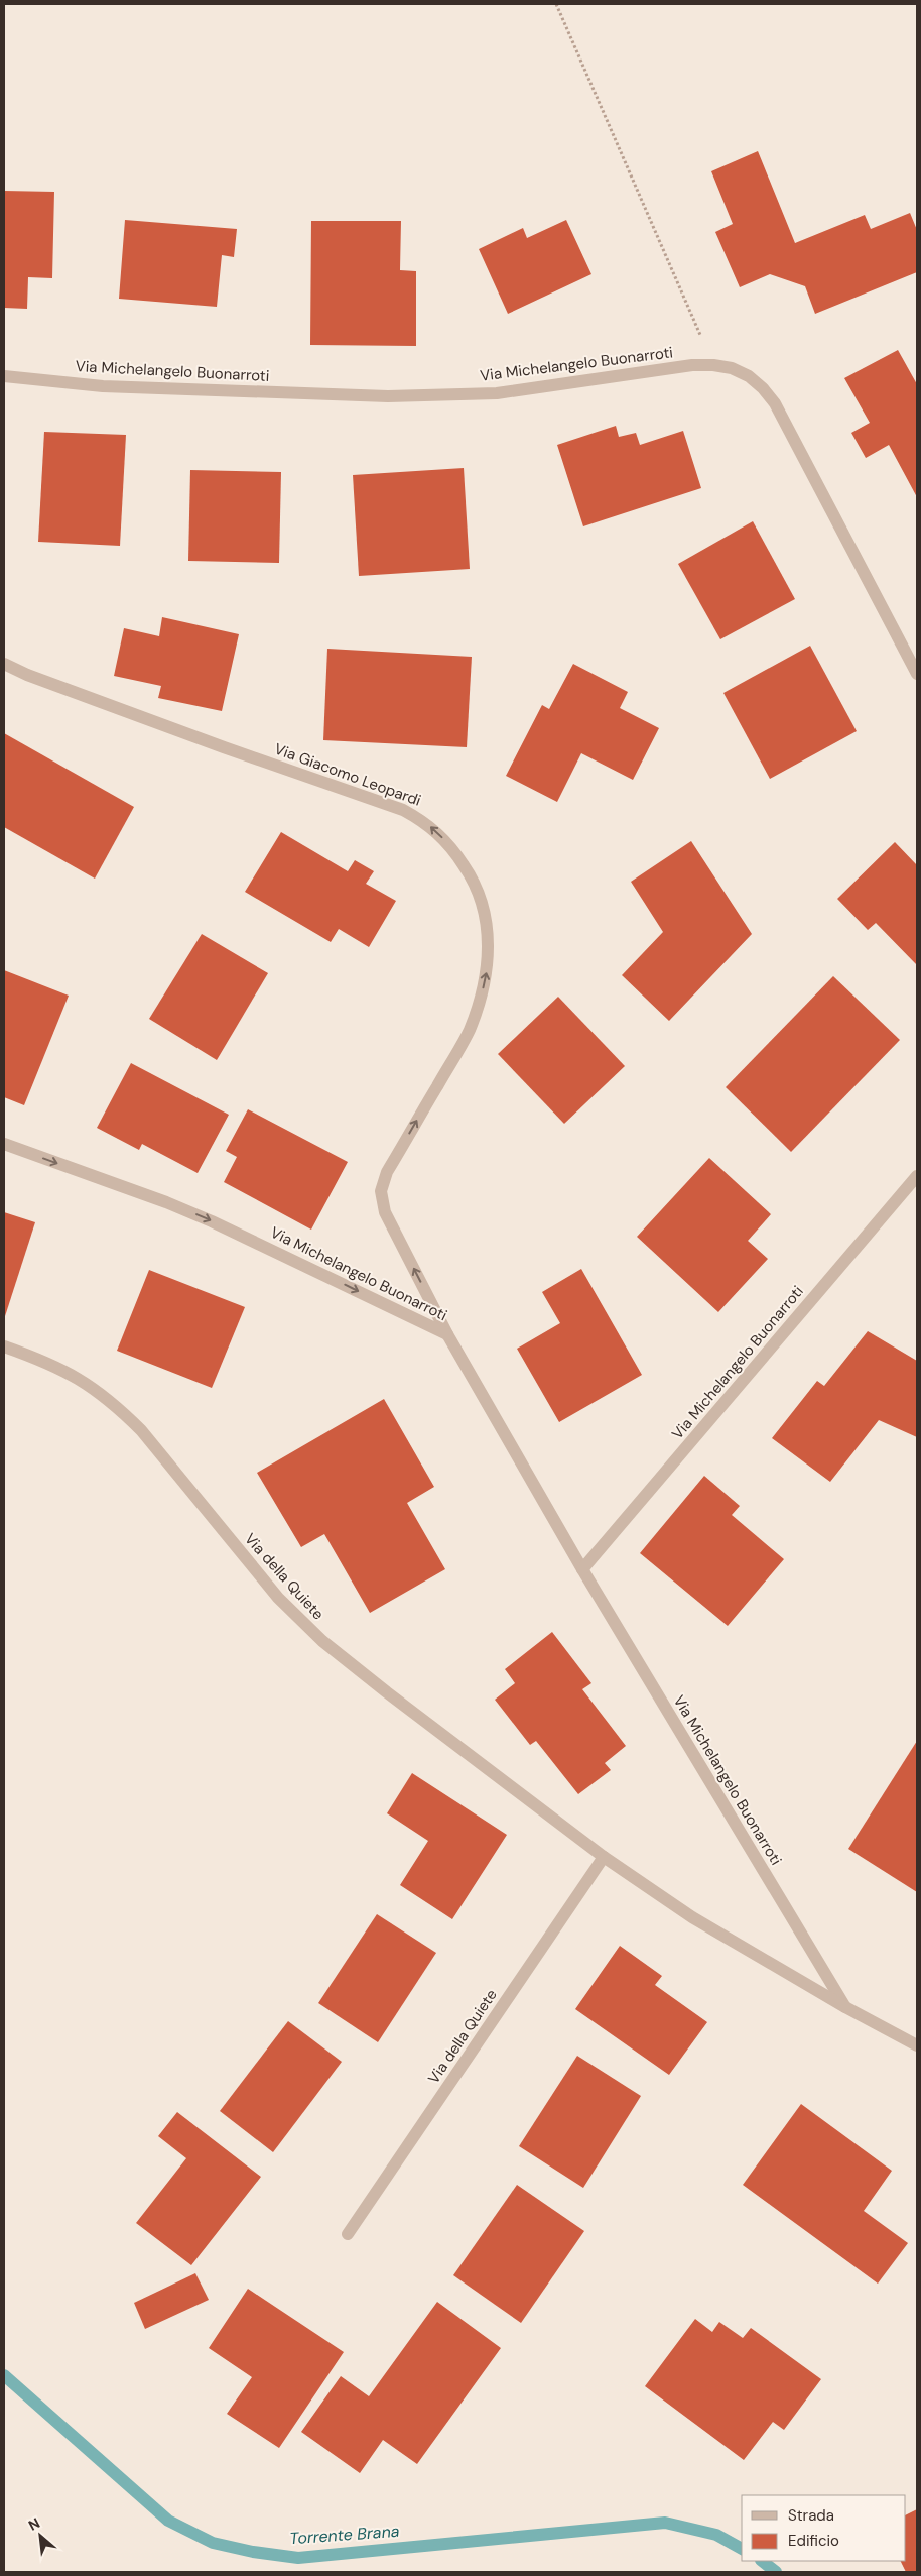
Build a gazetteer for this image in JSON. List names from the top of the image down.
{
  "streets": {
    "street": ["Via Michelangelo Buonarroti", "Via Giacomo Leopardi", "Via della Quiete"]
  },
  "crossings": [
    ["Via Michelangelo Buonarroti", "Via Giacomo Leopardi"],
    ["Via Michelangelo Buonarroti", "Via della Quiete"]
  ],
  "water": ["Torrente Brana"],
  "legend": ["Strada", "Edificio"],
  "north": "top left"
}
